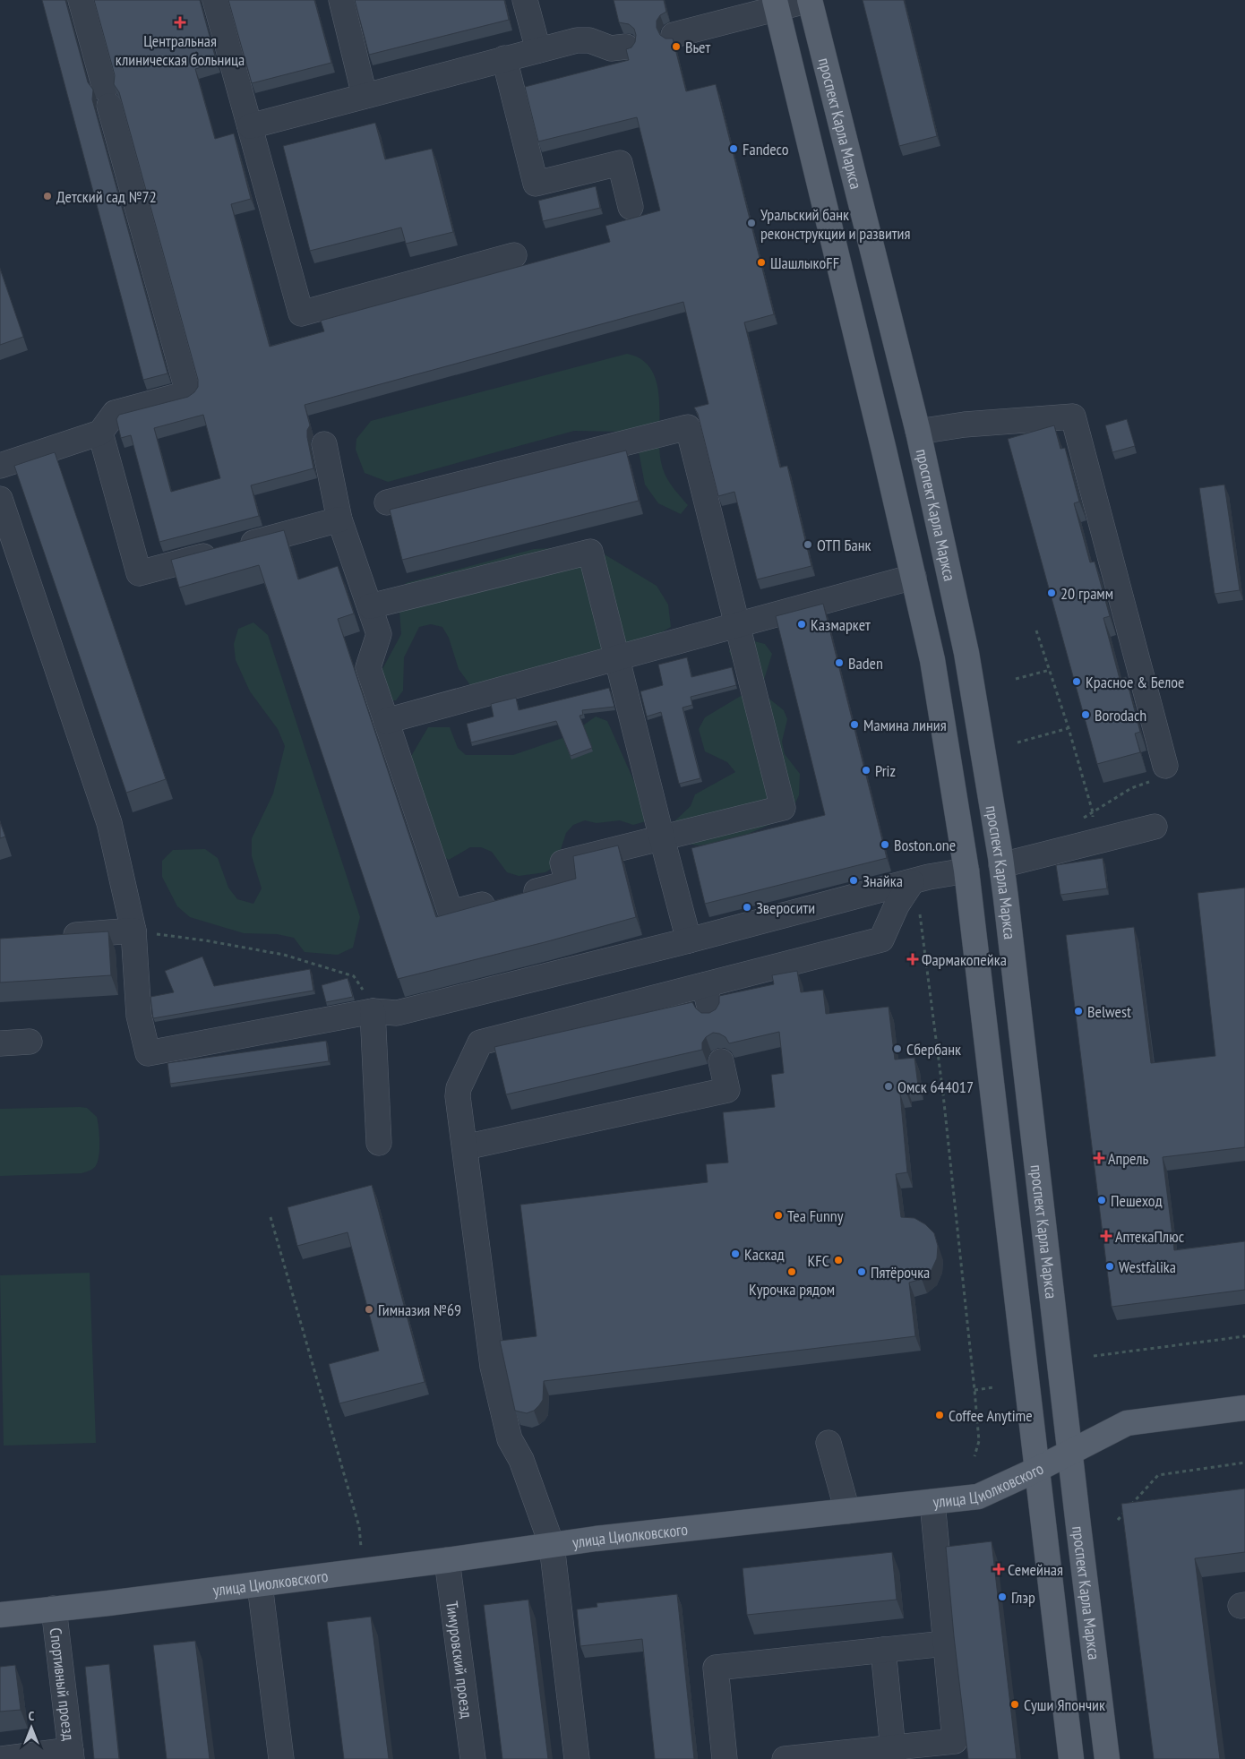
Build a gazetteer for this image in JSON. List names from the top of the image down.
{
  "streets": {
    "main road": ["проспект Карла Маркса", "улица Циолковского"],
    "street": ["Тимуровский проезд", "Спортивный проезд"]
  },
  "crossings": [
    ["проспект Карла Маркса", "улица Циолковского"],
    ["улица Циолковского", "Тимуровский проезд"],
    ["улица Циолковского", "Спортивный проезд"]
  ],
  "places": {
    "health": [
      "Центральная клиническая больница",
      "Фармакопейка",
      "Апрель",
      "АптекаПлюс",
      "Семейная"
    ],
    "other": [
      "Вьет",
      "Fandeco",
      "Детский сад №72",
      "Уральский банк реконструкции и развития",
      "ШашлыкoFF",
      "ОТП Банк",
      "20 грамм",
      "Казмаркет",
      "Baden",
      "Красное & Белое",
      "Borodach",
      "Мамина линия",
      "Priz",
      "Boston.one",
      "Знайка",
      "Зверосити",
      "Belwest",
      "Сбербанк",
      "Омск 644017",
      "Пешеход",
      "Tea Funny",
      "Каскад",
      "KFC",
      "Westfalika",
      "Курочка рядом",
      "Пятёрочка",
      "Гимназия №69",
      "Coffee Anytime",
      "Глэр",
      "Суши Япончик"
    ]
  },
  "north": "top"
}
